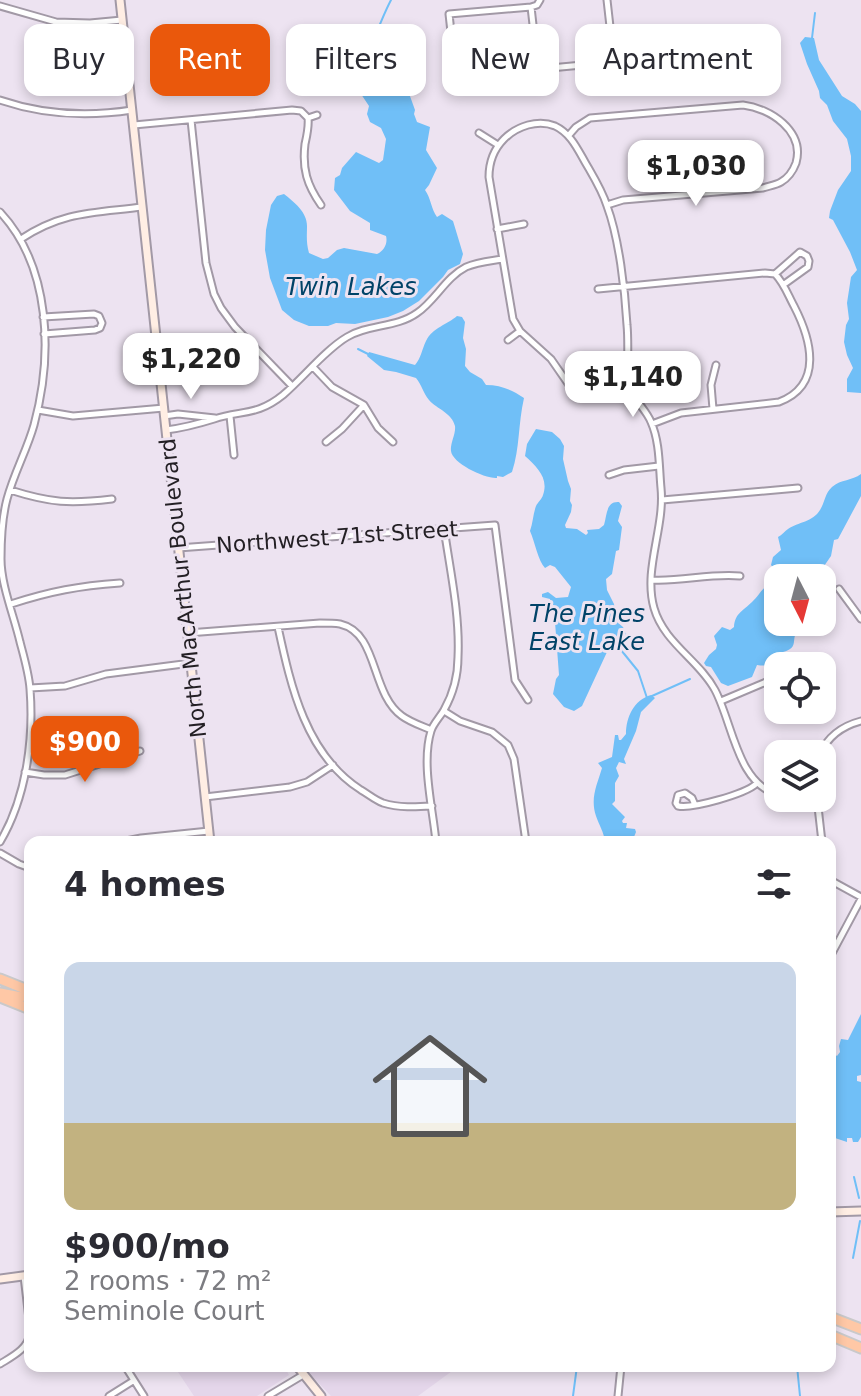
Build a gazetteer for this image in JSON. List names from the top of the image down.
{
  "streets": {
    "main road": ["North MacArthur Boulevard"],
    "street": ["Northwest 71st Street"]
  },
  "crossings": [
    ["Northwest 71st Street", "North MacArthur Boulevard"]
  ],
  "water": ["Twin Lakes", "The Pines East Lake"],
  "north": "bottom",
  "page": {
    "chip": [
      "Buy",
      "Rent",
      "Filters",
      "New",
      "Apartment"
    ],
    "price": [
      "$1,030",
      "$1,220",
      "$1,140",
      "$900"
    ],
    "heading": "4 homes",
    "list": [
      {
        "name": "$900/mo",
        "note": "2 rooms · 72 m² · Seminole Court"
      }
    ]
  }
}
